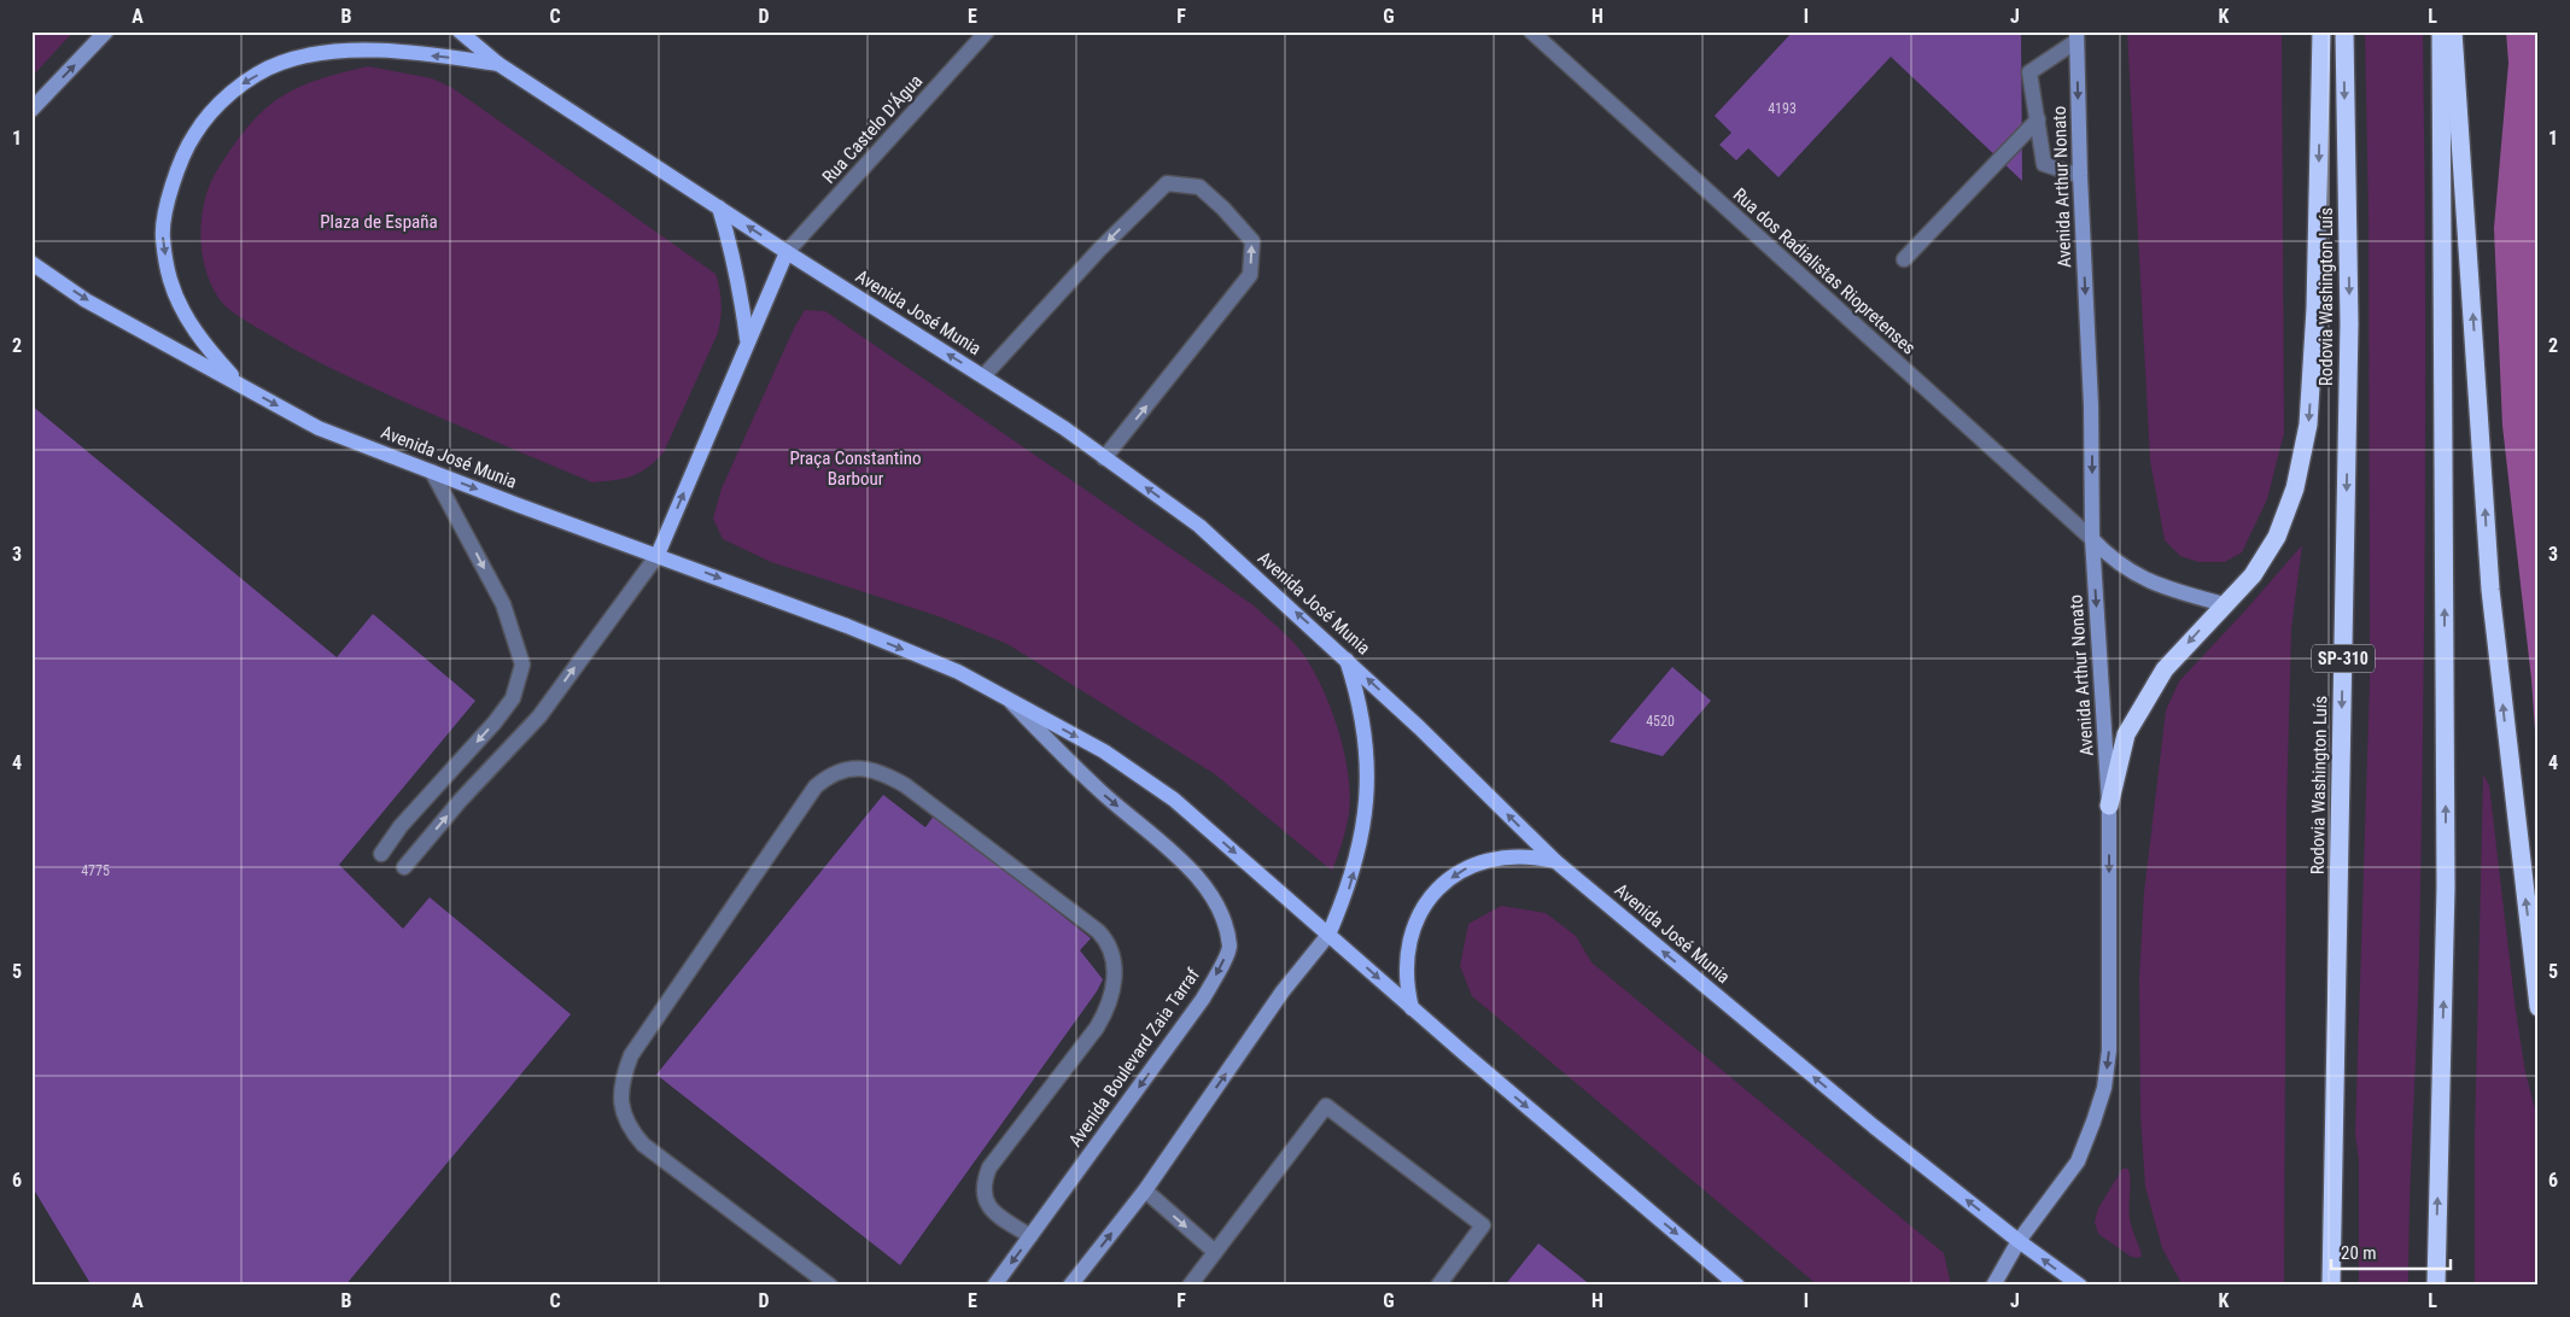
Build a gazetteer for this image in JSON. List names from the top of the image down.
{
  "streets": {
    "highway": ["Rodovia Washington Luís", "SP-310"],
    "main road": ["Avenida Arthur Nonato", "Avenida José Munia", "Avenida Boulevard Zaia Tarraf"],
    "street": ["Rua Castelo D'Água", "Rua dos Radialistas Riopretenses"]
  },
  "crossings": [
    ["Rua Castelo D'Água", "Avenida José Munia"],
    ["Avenida Arthur Nonato", "Rua dos Radialistas Riopretenses"],
    ["Avenida Arthur Nonato", "Avenida José Munia"],
    ["Avenida José Munia", "Avenida Boulevard Zaia Tarraf"]
  ],
  "one_way": ["Avenida Arthur Nonato"],
  "parks": ["Plaza de España", "Praça Constantino Barbour"],
  "house_numbers": ["4193", "4520", "4775"],
  "scale_bar": "20 m",
  "grid": {
    "columns": [
      "A",
      "B",
      "C",
      "D",
      "E",
      "F",
      "G",
      "H",
      "I",
      "J",
      "K",
      "L"
    ],
    "rows": [
      "1",
      "2",
      "3",
      "4",
      "5",
      "6"
    ]
  }
}
